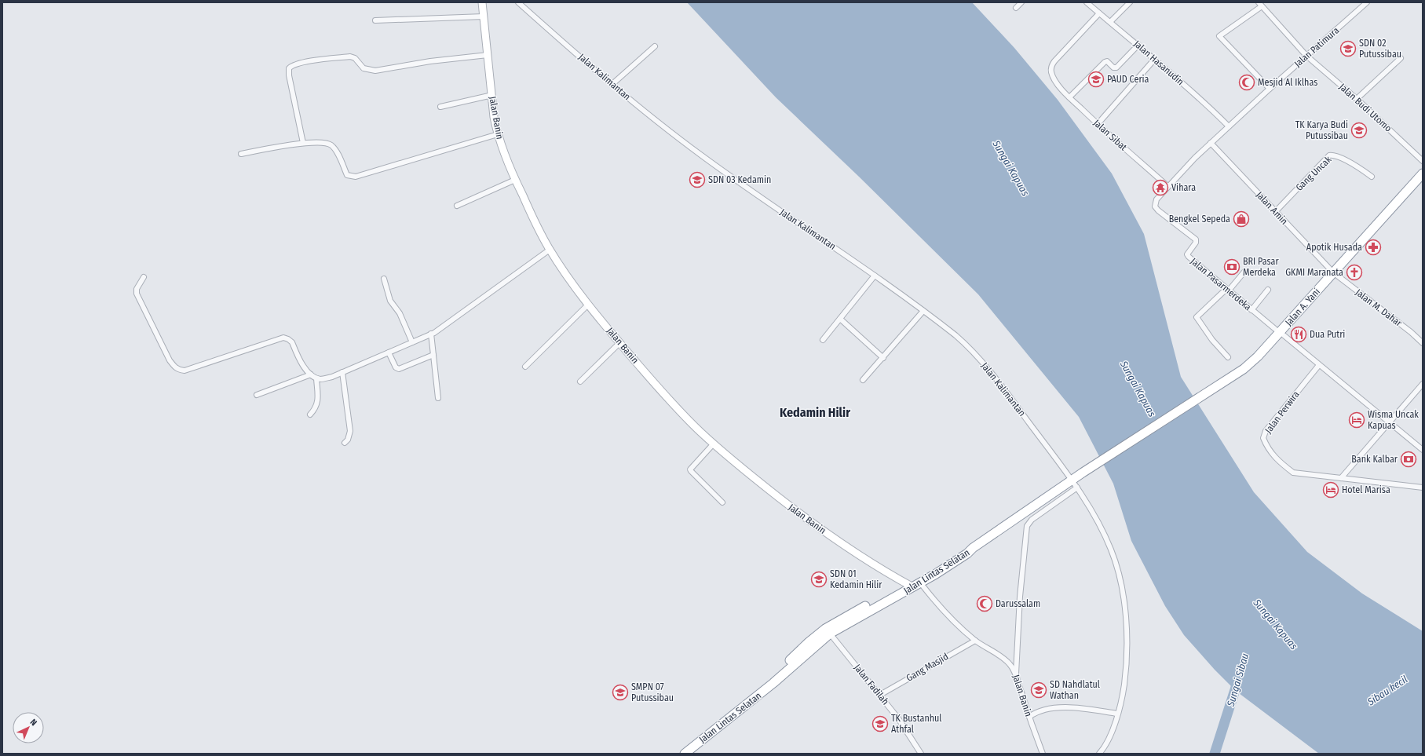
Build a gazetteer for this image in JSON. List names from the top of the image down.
{
  "streets": {
    "highway": ["Jalan A. Yani", "Jalan Lintas Selatan"],
    "street": [
      "Jalan Patimura",
      "Jalan Hasanudin",
      "Jalan Kalimantan",
      "Jalan Budi Utomo",
      "Jalan Banin",
      "Jalan Sibat",
      "Gang Uncak",
      "Jalan Amin",
      "Jalan Pasarmerdeka",
      "Jalan M. Dahar",
      "Jalan Perwira",
      "Gang Masjid",
      "Jalan Fadilah"
    ]
  },
  "crossings": [
    ["Jalan Patimura", "Jalan Hasanudin"],
    ["Jalan Patimura", "Jalan Budi Utomo"],
    ["Jalan Patimura", "Jalan Amin"],
    ["Jalan Patimura", "Jalan Pasarmerdeka"],
    ["Jalan Hasanudin", "Jalan Sibat"],
    ["Jalan Kalimantan", "Jalan Lintas Selatan"],
    ["Jalan Banin", "Jalan Lintas Selatan"],
    ["Jalan Banin", "Gang Masjid"],
    ["Jalan Sibat", "Jalan Pasarmerdeka"],
    ["Gang Uncak", "Jalan Amin"],
    ["Jalan Amin", "Jalan Pasarmerdeka"],
    ["Jalan Amin", "Jalan A. Yani"],
    ["Jalan Amin", "Jalan M. Dahar"],
    ["Jalan A. Yani", "Jalan M. Dahar"],
    ["Jalan A. Yani", "Jalan Lintas Selatan"],
    ["Jalan Lintas Selatan", "Jalan Fadilah"],
    ["Gang Masjid", "Jalan Fadilah"]
  ],
  "districts": ["Kedamin Hilir"],
  "water": ["Sungai Kapuas", "Sungai Sibau", "Sibau kecil"],
  "places": {
    "school or university": [
      "SDN 02 Putussibau",
      "PAUD Ceria",
      "TK Karya Budi Putussibau",
      "SDN 03 Kedamin",
      "SDN 01 Kedamin Hilir",
      "SD Nahdlatul Wathan",
      "SMPN 07 Putussibau",
      "TK Bustanhul Athfal"
    ],
    "mosque": ["Mesjid Al Iklhas", "Darussalam"],
    "temple": ["Vihara"],
    "shop": ["Bengkel Sepeda"],
    "pharmacy": ["Apotik Husada"],
    "bank": ["BRI Pasar Merdeka", "Bank Kalbar"],
    "church": ["GKMI Maranata"],
    "restaurant": ["Dua Putri"],
    "hotel": ["Wisma Uncak Kapuas", "Hotel Marisa"]
  },
  "north": "top right"
}
